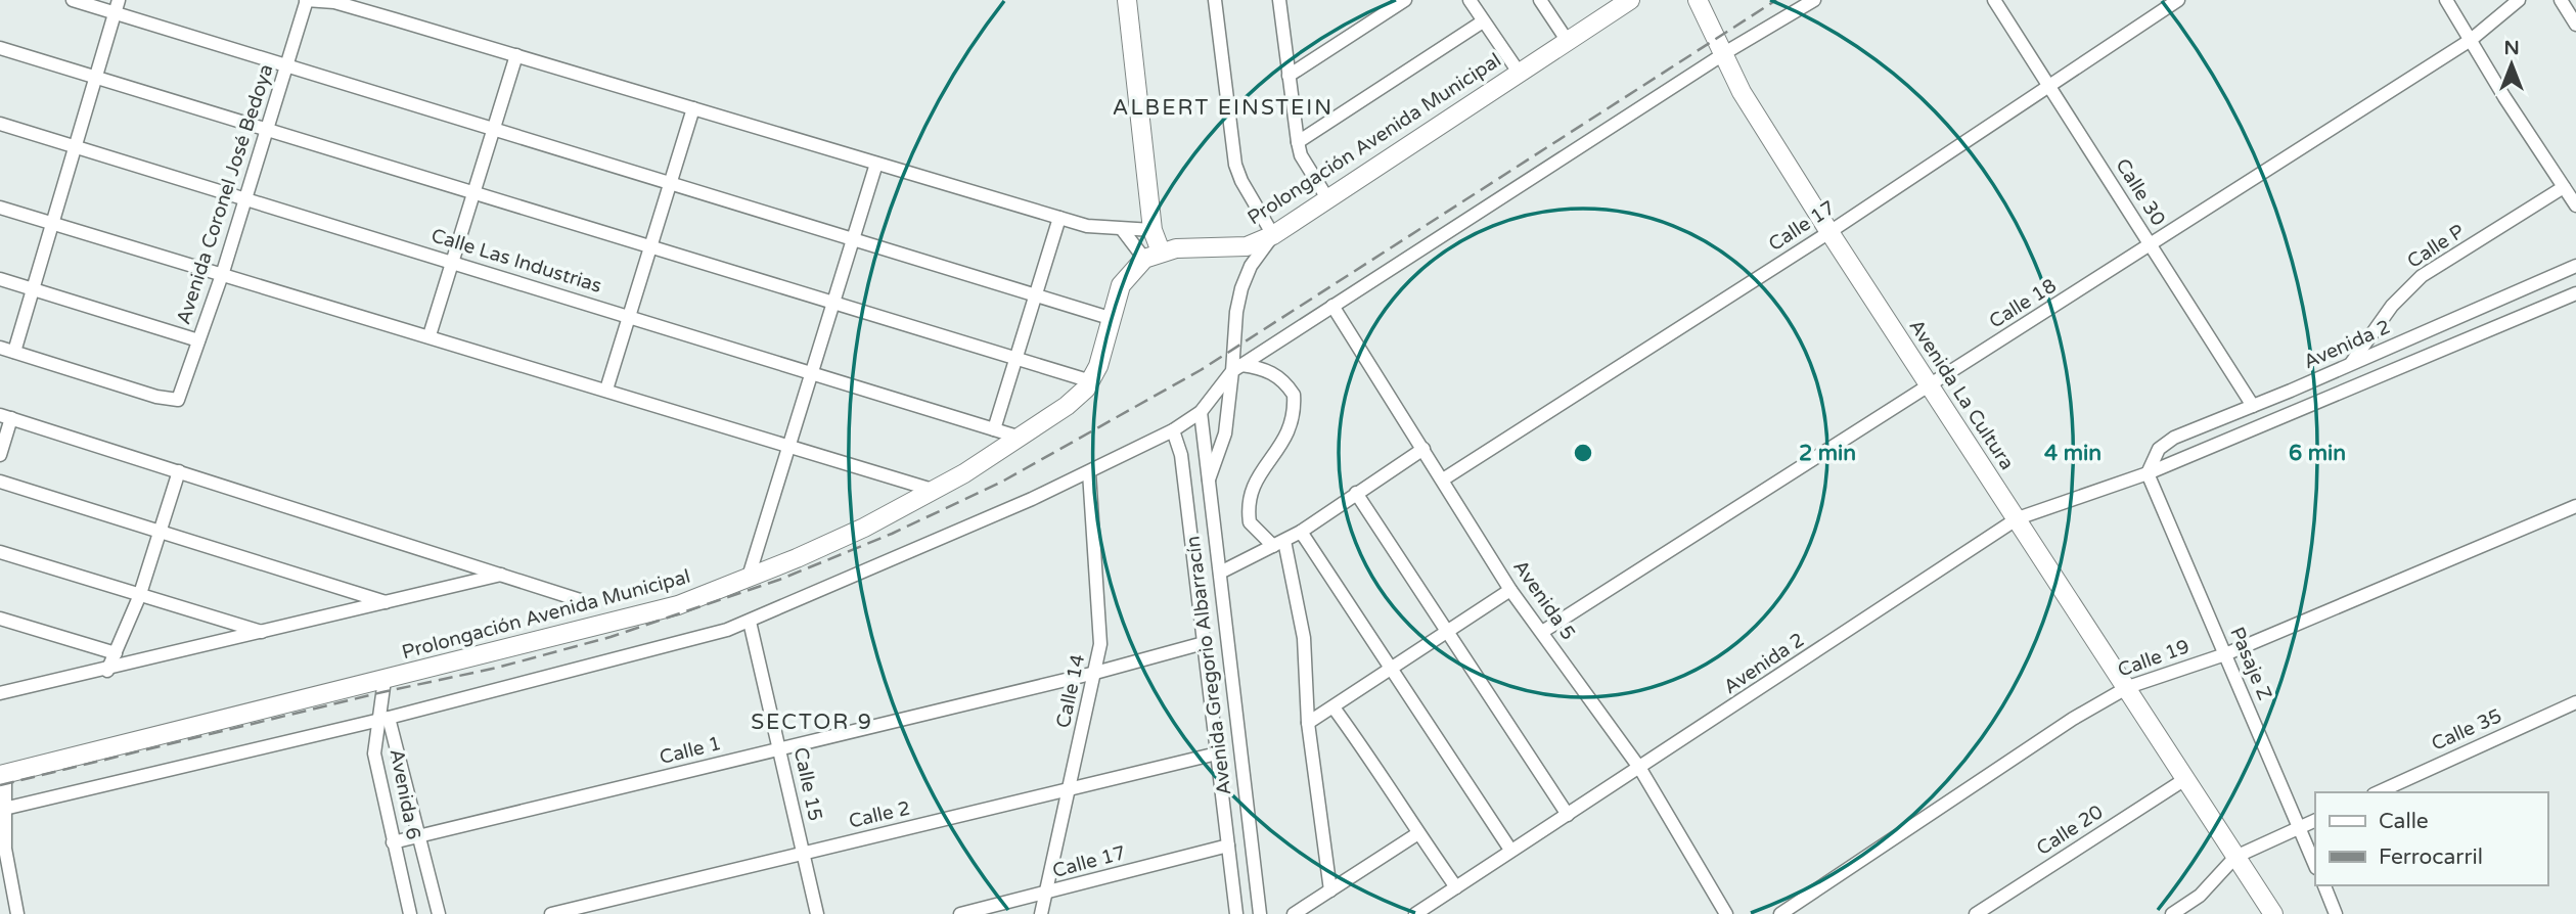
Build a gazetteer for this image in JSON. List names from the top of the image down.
{
  "streets": {
    "main road": ["Prolongación Avenida Municipal", "Avenida La Cultura"],
    "street": [
      "Calle 30",
      "Avenida Coronel José Bedoya",
      "Calle 17",
      "Calle P",
      "Calle Las Industrias",
      "Calle 18",
      "Avenida 2",
      "Avenida 5",
      "Calle 19",
      "Pasaje Z",
      "Avenida Gregorio Albarracín",
      "Calle 14",
      "Calle 35",
      "Calle 1",
      "Calle 15",
      "Avenida 6",
      "Calle 2",
      "Calle 20"
    ]
  },
  "crossings": [
    ["Prolongación Avenida Municipal", "Calle Las Industrias"],
    ["Prolongación Avenida Municipal", "Avenida 6"],
    ["Calle 30", "Calle 17"],
    ["Calle 30", "Calle 18"],
    ["Calle 30", "Avenida 2"],
    ["Avenida Coronel José Bedoya", "Calle Las Industrias"],
    ["Calle 17", "Avenida La Cultura"],
    ["Calle 17", "Avenida 5"],
    ["Calle 17", "Avenida Gregorio Albarracín"],
    ["Calle 17", "Calle 14"],
    ["Calle P", "Avenida 2"],
    ["Calle 18", "Avenida La Cultura"],
    ["Calle 18", "Avenida 5"],
    ["Avenida 2", "Avenida La Cultura"],
    ["Avenida 2", "Avenida 5"],
    ["Avenida 2", "Pasaje Z"],
    ["Avenida La Cultura", "Calle 19"],
    ["Avenida La Cultura", "Calle 20"],
    ["Calle 19", "Pasaje Z"],
    ["Avenida Gregorio Albarracín", "Calle 1"],
    ["Avenida Gregorio Albarracín", "Calle 2"],
    ["Calle 14", "Calle 1"],
    ["Calle 14", "Calle 2"],
    ["Calle 1", "Calle 15"],
    ["Calle 1", "Avenida 6"],
    ["Calle 15", "Calle 2"]
  ],
  "districts": ["ALBERT EINSTEIN", "SECTOR 9"],
  "legend": ["Calle", "Ferrocarril"],
  "north": "top",
  "rings": ["2 min", "4 min", "6 min"]
}
